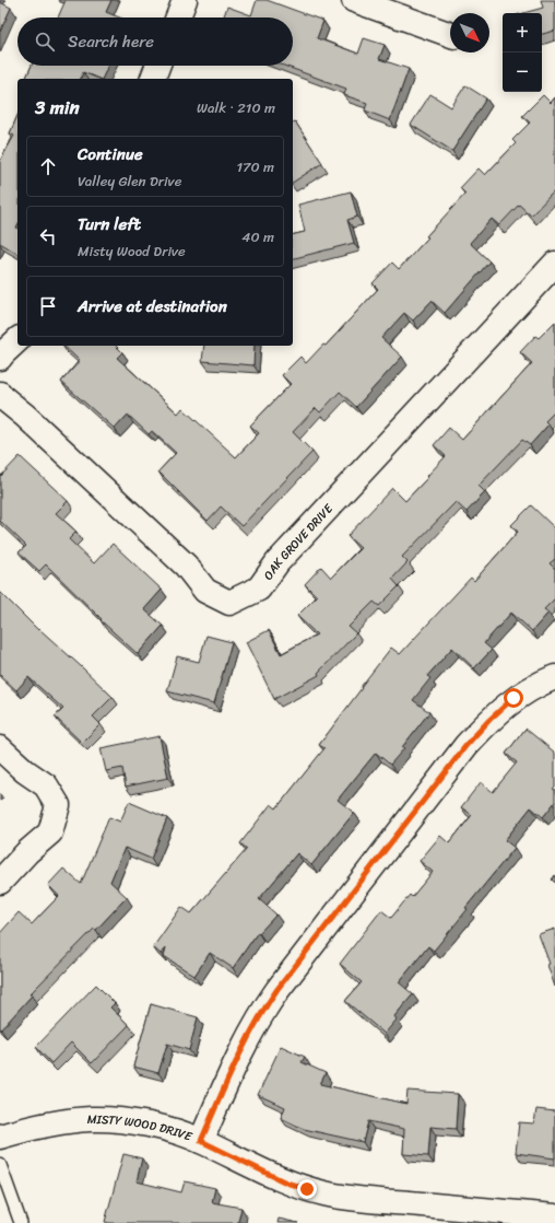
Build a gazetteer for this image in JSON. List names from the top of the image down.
{
  "streets": {
    "street": ["OAK GROVE DRIVE", "MISTY WOOD DRIVE"]
  },
  "north": "bottom right",
  "page": {
    "map_buttons": ["+", "−"],
    "search": "Search here",
    "heading": ["3 min", "Walk · 210 m"],
    "list": [
      ["Continue", "Valley Glen Drive", "170 m"],
      ["Turn left", "Misty Wood Drive", "40 m"],
      "Arrive at destination"
    ]
  }
}
